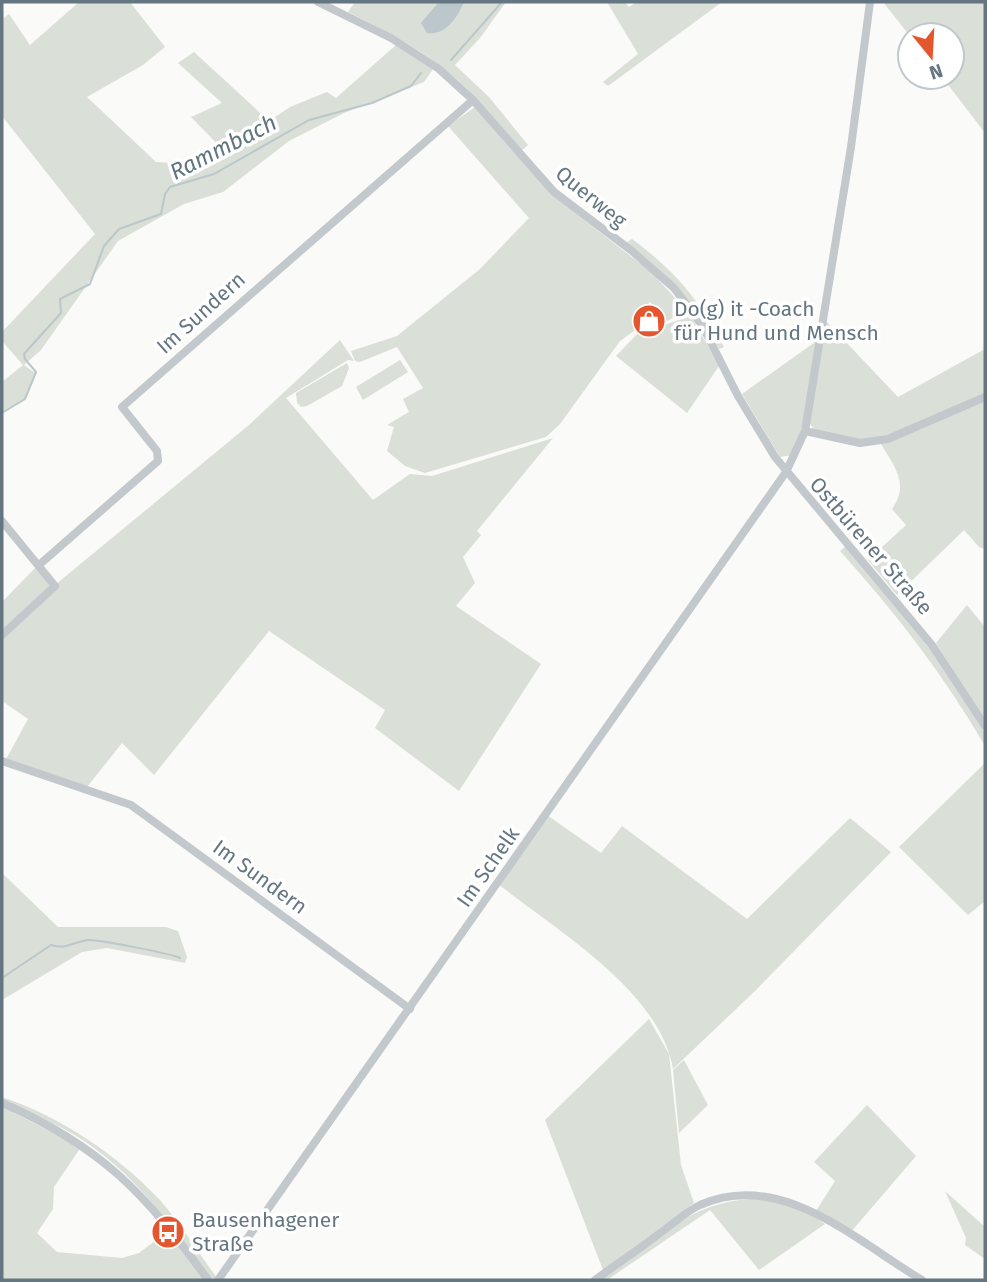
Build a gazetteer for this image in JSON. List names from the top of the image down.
{
  "streets": {
    "street": [
      "Querweg",
      "Im Sundern",
      "Ostbürener Straße",
      "Im Schelk"
    ]
  },
  "crossings": [
    ["Querweg", "Im Sundern"],
    ["Querweg", "Ostbürener Straße"],
    ["Querweg", "Im Schelk"],
    ["Im Sundern", "Im Schelk"],
    ["Ostbürener Straße", "Im Schelk"]
  ],
  "water": ["Rammbach"],
  "places": {
    "shop": ["Do(g) it -Coach für Hund und Mensch"],
    "bus stop": ["Bausenhagener Straße"]
  },
  "north": "bottom"
}
